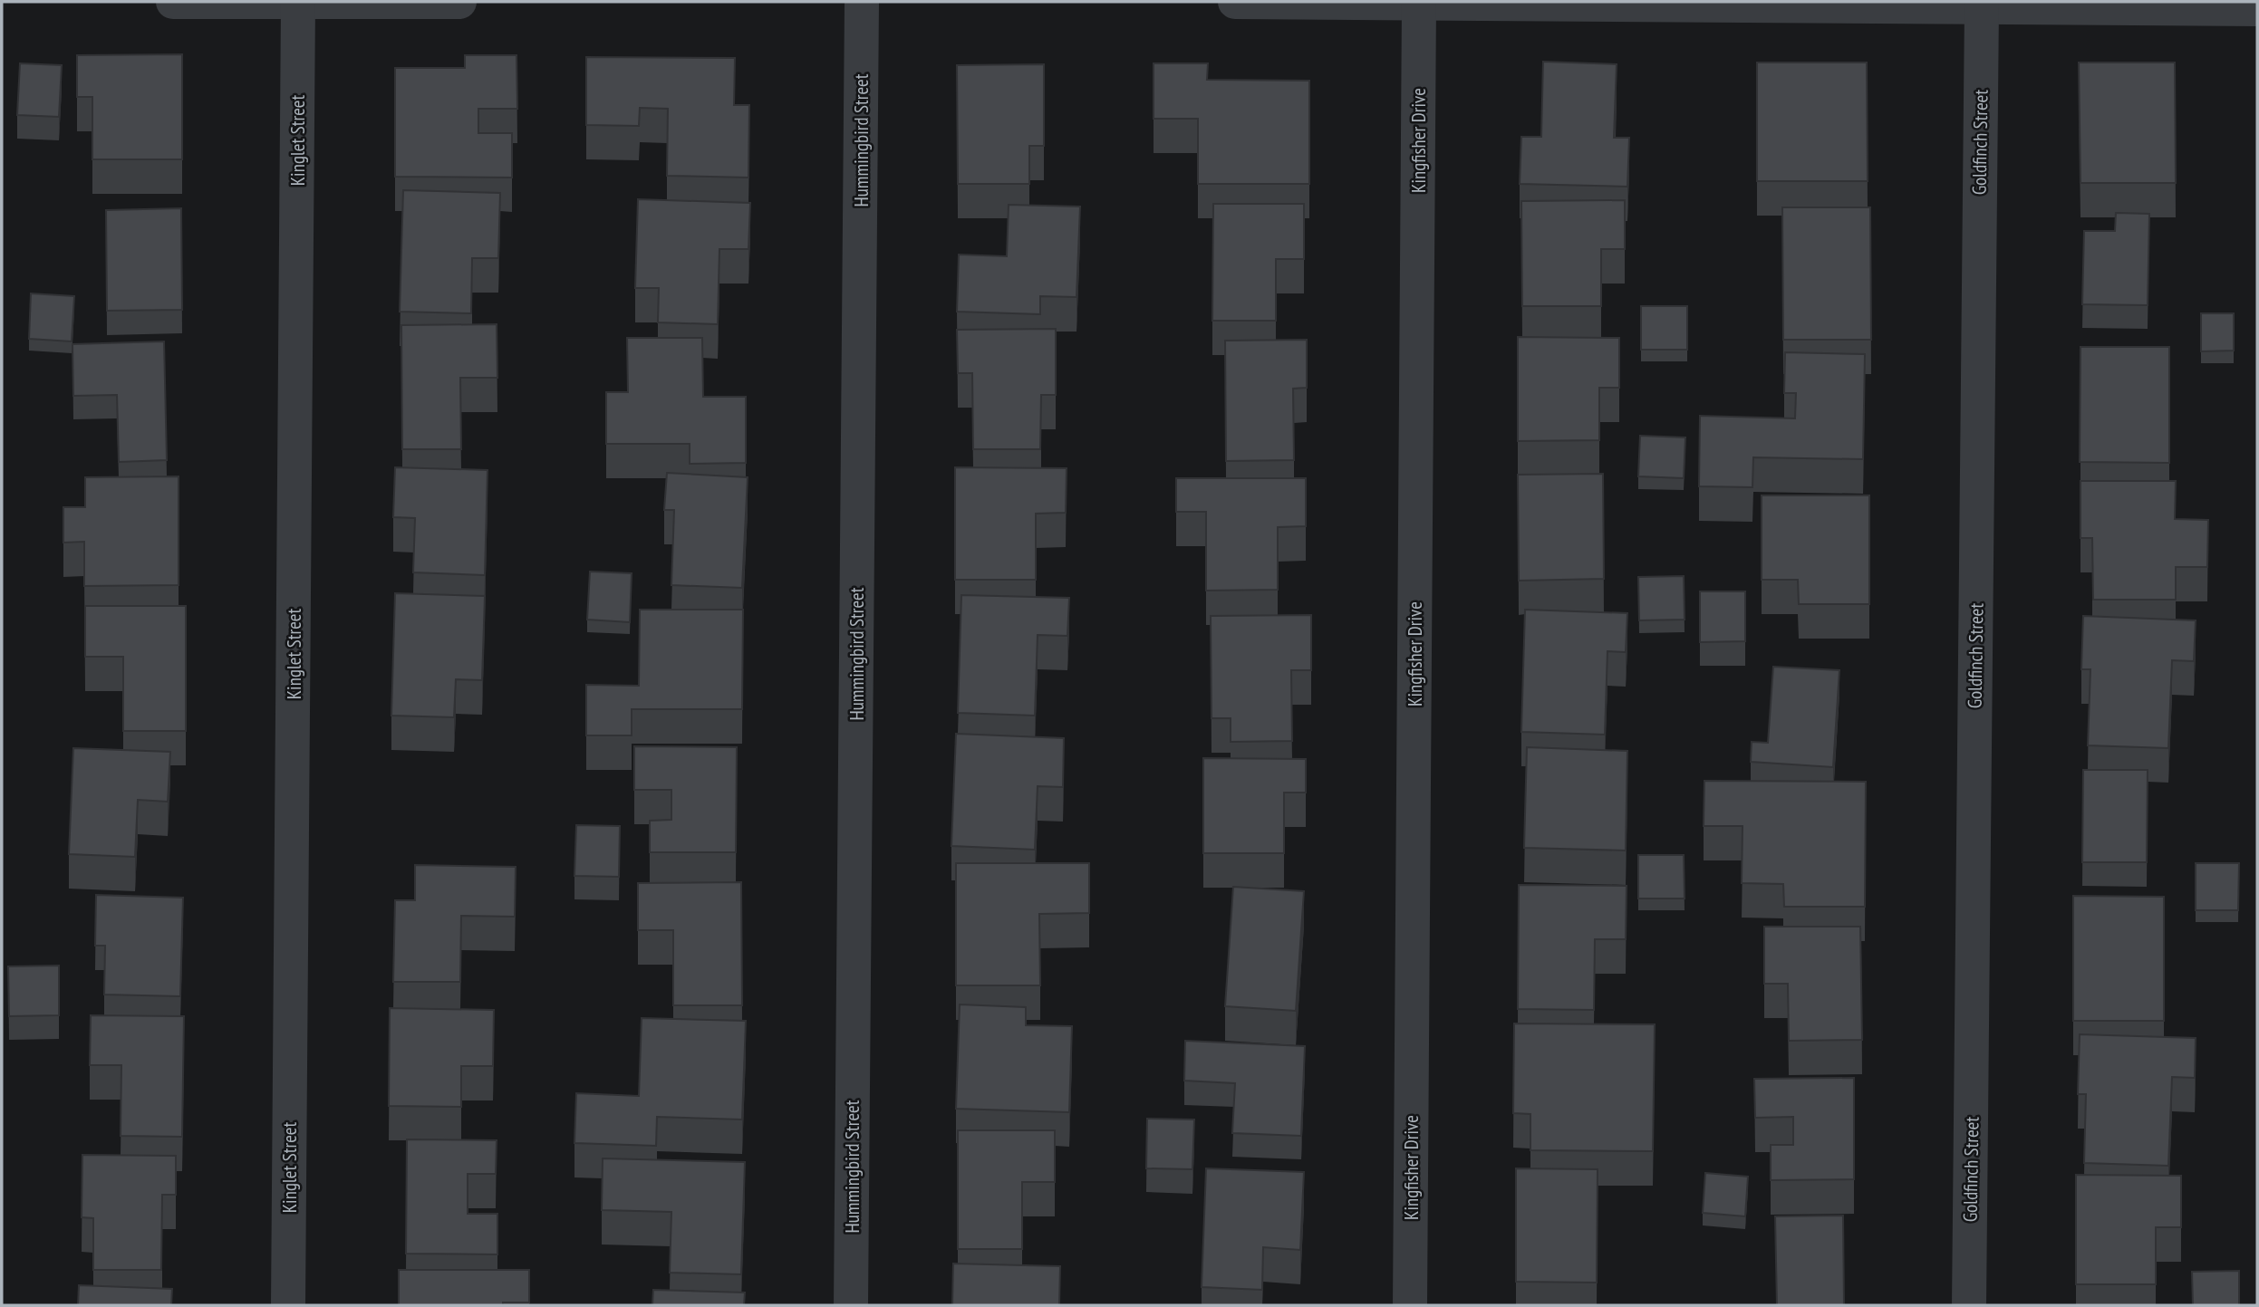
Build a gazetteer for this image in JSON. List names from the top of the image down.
{
  "streets": {
    "street": [
      "Kinglet Street",
      "Hummingbird Street",
      "Kingfisher Drive",
      "Goldfinch Street"
    ]
  }
}
